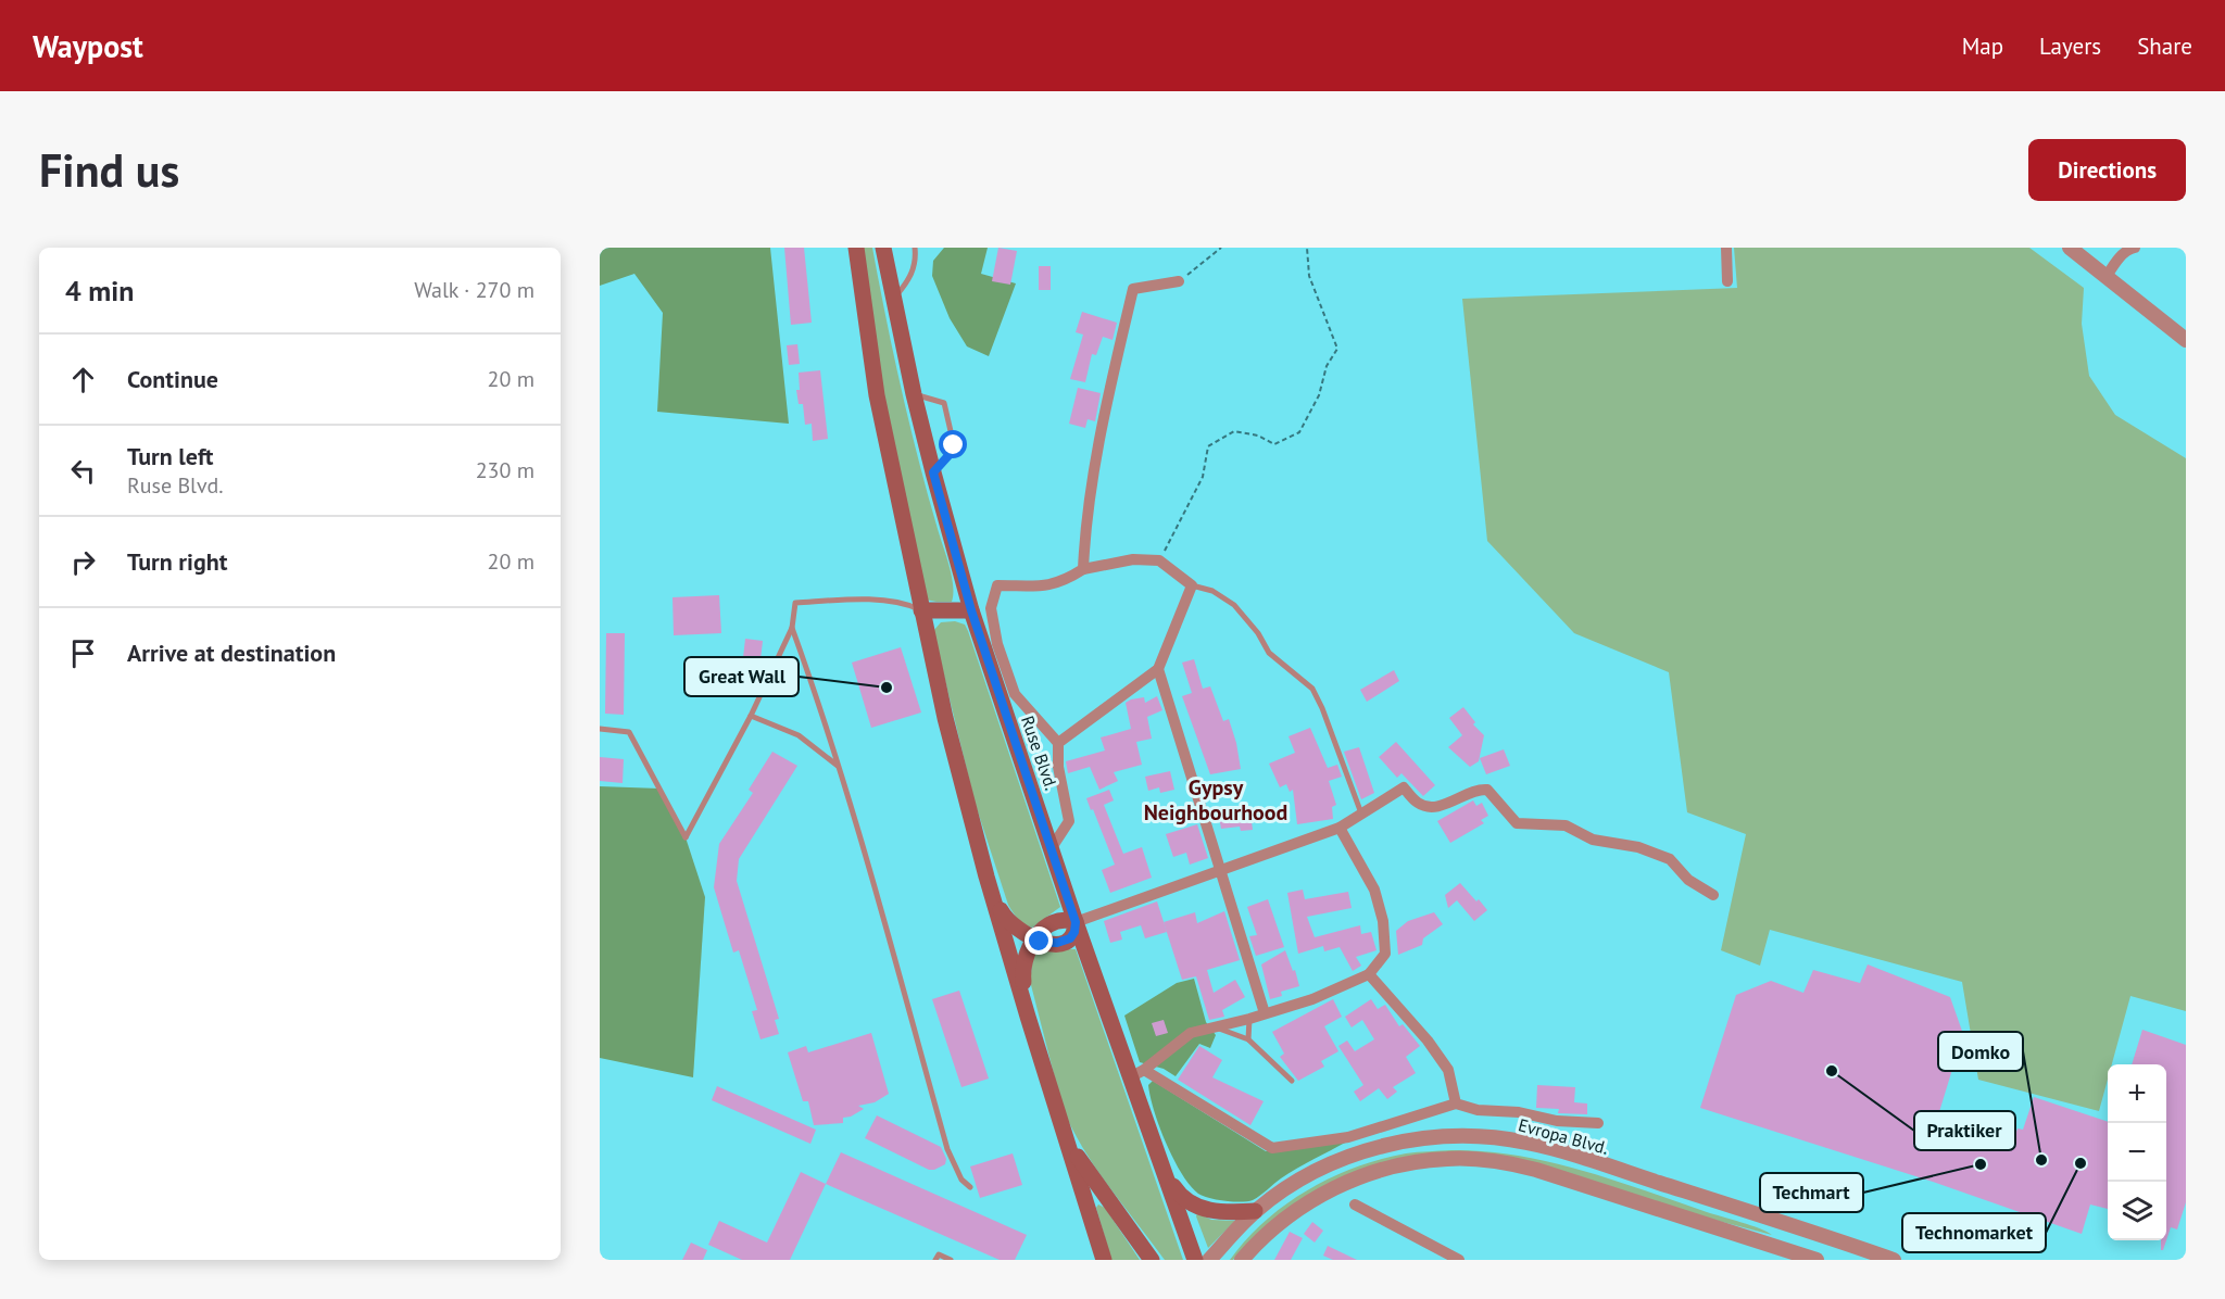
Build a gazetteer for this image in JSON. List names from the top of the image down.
{
  "streets": {
    "main road": ["Ruse Blvd."],
    "street": ["Evropa Blvd."]
  },
  "districts": ["Gypsy Neighbourhood"],
  "places": [
    "Great Wall",
    "Praktiker",
    "Domko",
    "Technomarket",
    "Techmart"
  ],
  "page": {
    "header": "Waypost",
    "nav": ["Map", "Layers", "Share"],
    "buttons": "Directions",
    "title": "Find us",
    "heading": ["4 min", "Walk · 270 m"],
    "list": [
      ["Continue", "20 m"],
      ["Turn left", "Ruse Blvd.", "230 m"],
      ["Turn right", "20 m"],
      "Arrive at destination"
    ],
    "map_buttons": ["+", "−"]
  }
}
